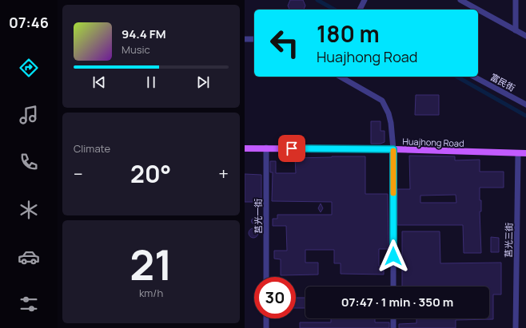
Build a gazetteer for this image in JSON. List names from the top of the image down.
{
  "streets": {
    "main road": ["Huajhong Road"],
    "street": ["富民街", "莒光一街", "莒光三街"]
  },
  "crossings": [
    ["Huajhong Road", "莒光一街"],
    ["Huajhong Road", "莒光三街"]
  ],
  "page": {
    "tabs": "07:46",
    "turn": ["180 m", "Huajhong Road"],
    "song": ["94.4 FM", "Music"],
    "tile": [
      "Climate",
      ["21", "km/h"]
    ],
    "heat": ["−", "20°", "+"],
    "limit": "30",
    "trip": "07:47 · 1 min · 350 m"
  }
}
